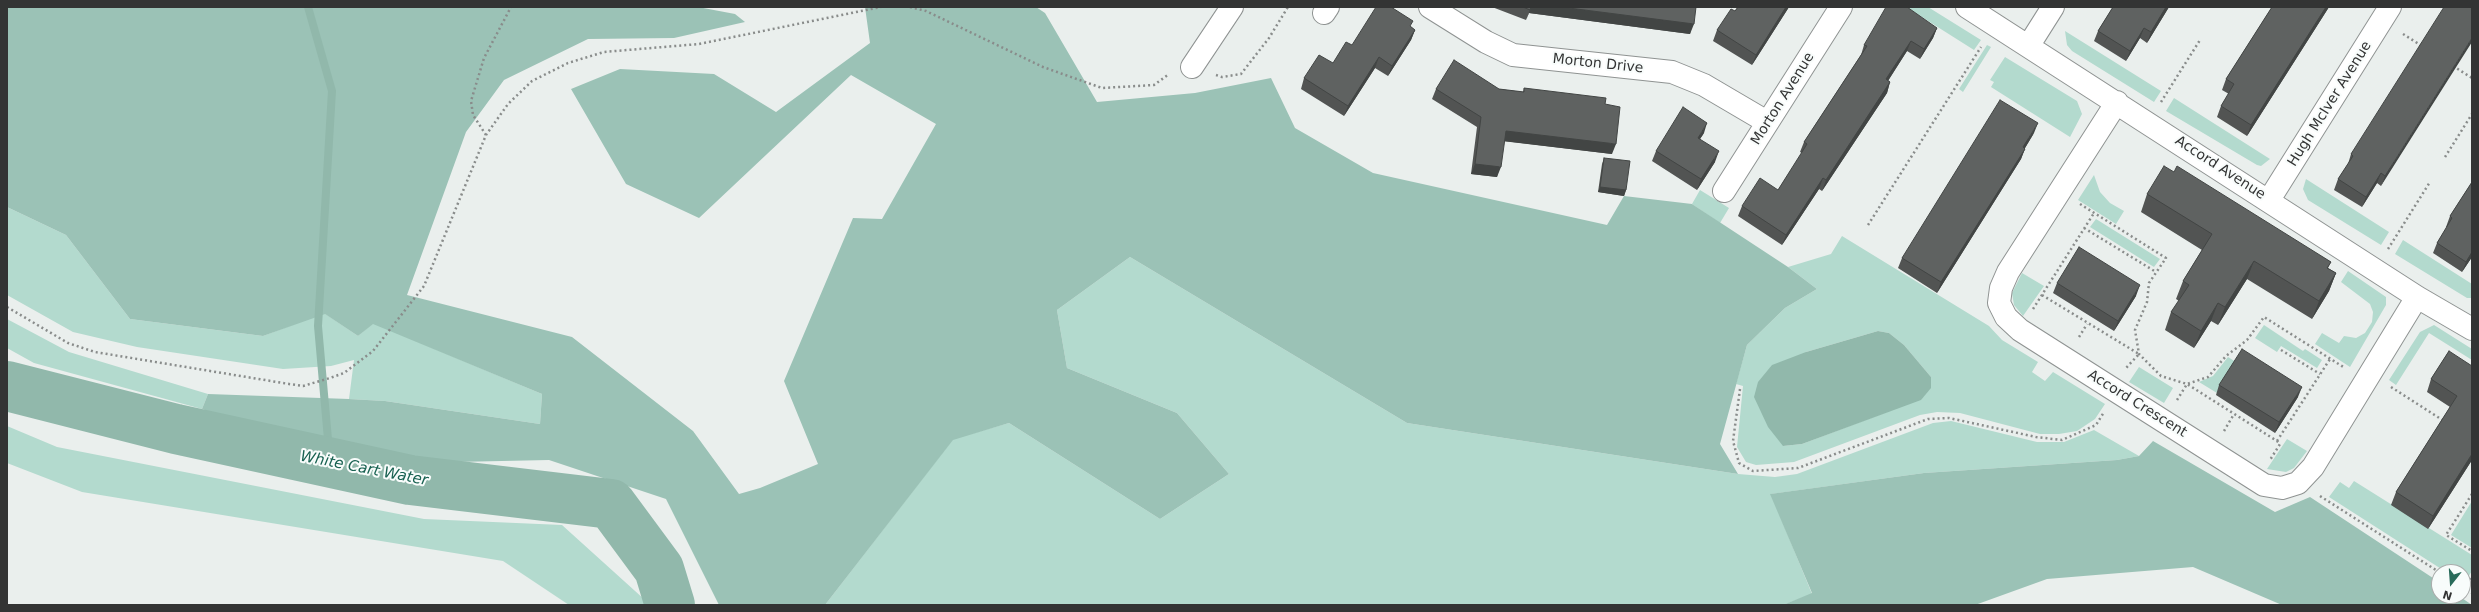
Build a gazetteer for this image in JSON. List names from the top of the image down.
{
  "streets": {
    "street": [
      "Morton Drive",
      "Morton Avenue",
      "Hugh McIver Avenue",
      "Accord Avenue",
      "Accord Crescent"
    ]
  },
  "crossings": [
    ["Morton Drive", "Morton Avenue"],
    ["Hugh McIver Avenue", "Accord Avenue"],
    ["Accord Avenue", "Accord Crescent"]
  ],
  "water": ["White Cart Water"],
  "north": "bottom"
}
